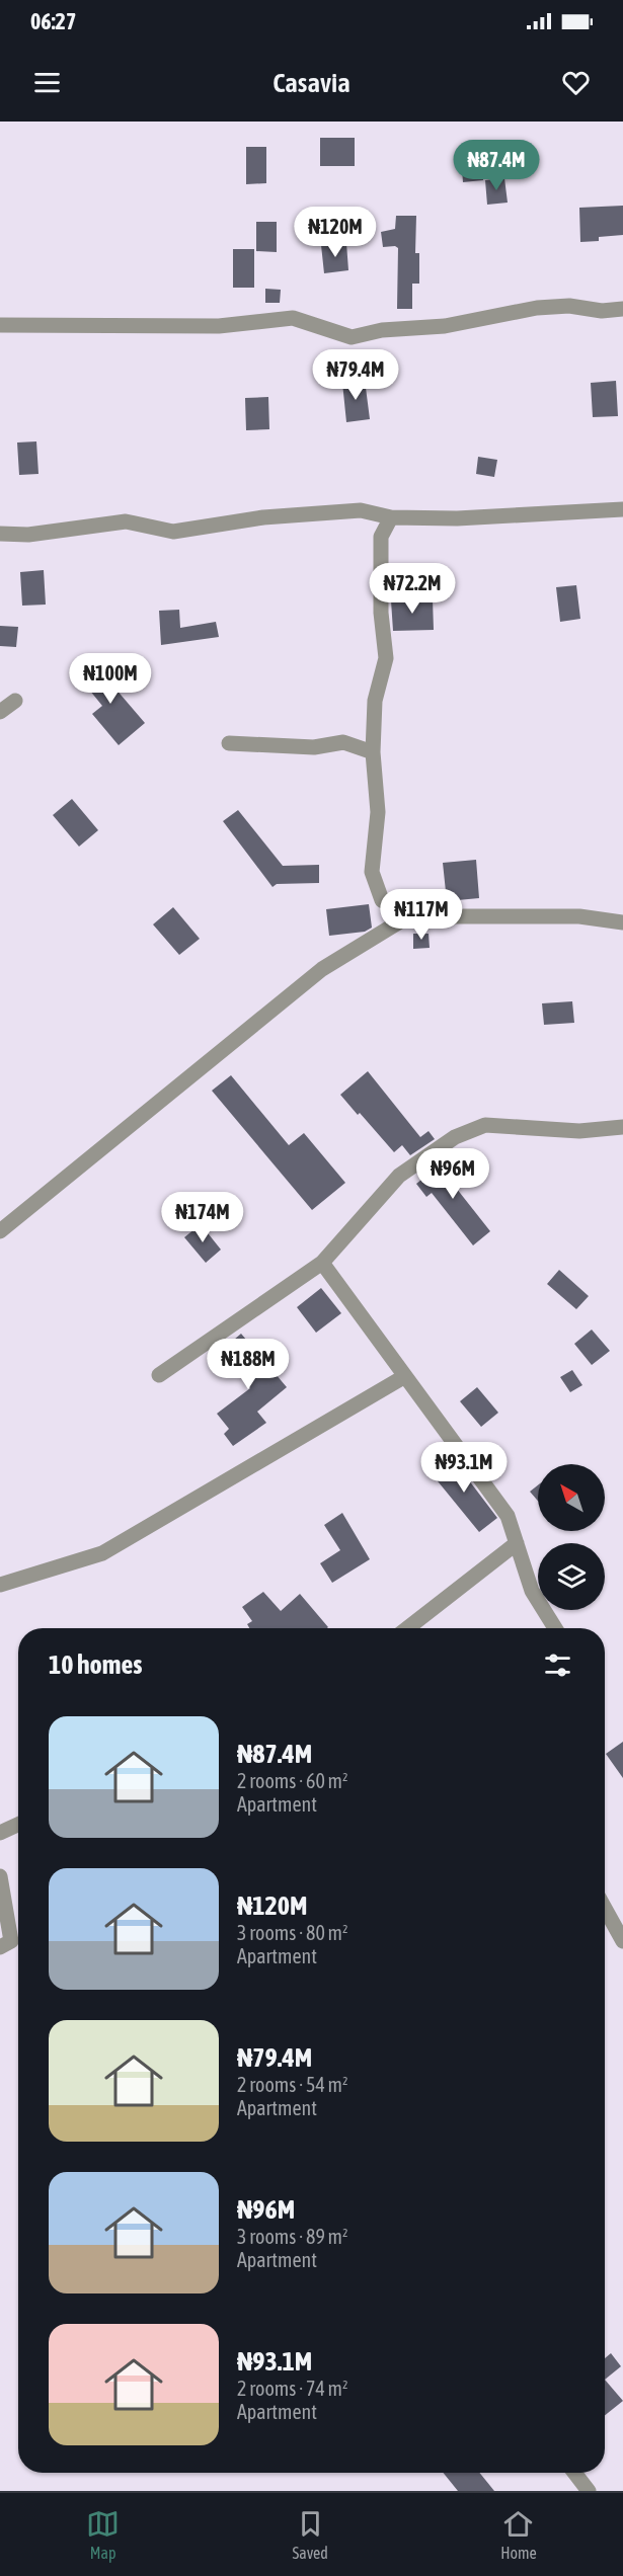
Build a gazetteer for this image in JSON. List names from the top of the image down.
{
  "north": "top left",
  "page": {
    "status": "06:27",
    "header": "Casavia",
    "price": [
      "₦87.4M",
      "₦120M",
      "₦79.4M",
      "₦72.2M",
      "₦100M",
      "₦117M",
      "₦96M",
      "₦174M",
      "₦188M",
      "₦93.1M"
    ],
    "heading": "10 homes",
    "list": [
      {
        "name": "₦87.4M",
        "note": "2 rooms · 60 m² · Apartment"
      },
      {
        "name": "₦120M",
        "note": "3 rooms · 80 m² · Apartment"
      },
      {
        "name": "₦79.4M",
        "note": "2 rooms · 54 m² · Apartment"
      },
      {
        "name": "₦96M",
        "note": "3 rooms · 89 m² · Apartment"
      },
      {
        "name": "₦93.1M",
        "note": "2 rooms · 74 m² · Apartment"
      }
    ],
    "tabs": ["Map", "Saved", "Home"]
  }
}
